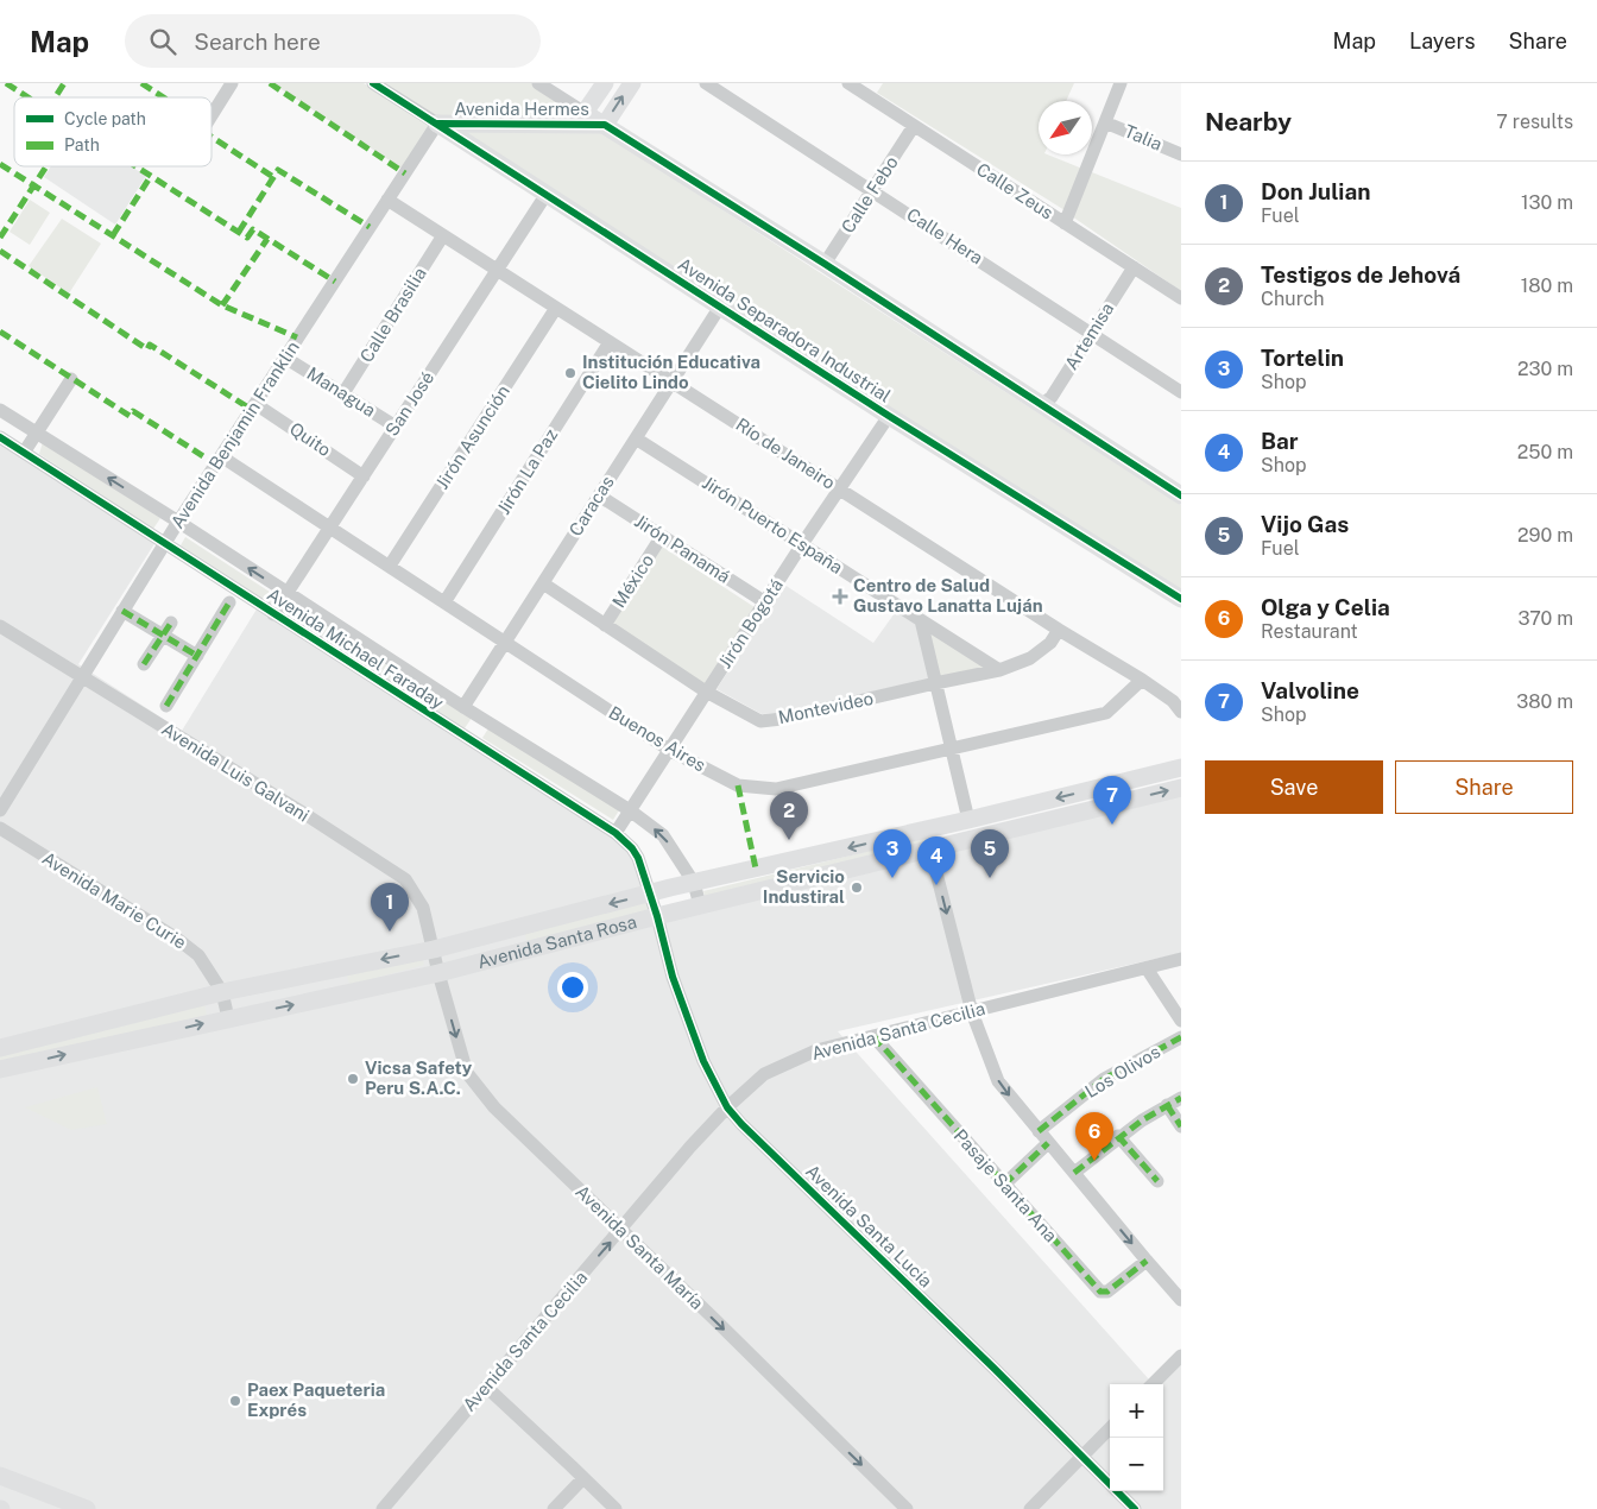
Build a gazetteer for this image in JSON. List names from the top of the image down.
{
  "streets": {
    "main road": ["Avenida Hermes", "Avenida Separadora Industrial", "Avenida Santa Rosa"],
    "street": [
      "Talia",
      "Calle Zeus",
      "Calle Febo",
      "Calle Hera",
      "Calle Brasilia",
      "Artemisa",
      "Managua",
      "San José",
      "Avenida Benjamin Franklin",
      "Jirón Asunción",
      "Quito",
      "Río de Janeiro",
      "Jirón La Paz",
      "Caracas",
      "Jirón Puerto España",
      "Jirón Panamá",
      "México",
      "Jirón Bogotá",
      "Avenida Michael Faraday",
      "Montevideo",
      "Buenos Aires",
      "Avenida Luis Galvani",
      "Avenida Marie Curie",
      "Avenida Santa Cecilia",
      "Los Olivos",
      "Pasaje Santa Ana",
      "Avenida Santa Lucía",
      "Avenida Santa María"
    ]
  },
  "crossings": [
    ["Avenida Hermes", "Avenida Separadora Industrial"],
    ["Avenida Hermes", "Avenida Benjamin Franklin"],
    ["Calle Zeus", "Calle Febo"],
    ["Calle Zeus", "Artemisa"],
    ["Calle Febo", "Calle Hera"],
    ["Calle Hera", "Artemisa"],
    ["Calle Brasilia", "Managua"],
    ["Calle Brasilia", "Río de Janeiro"],
    ["Avenida Separadora Industrial", "San José"],
    ["Avenida Separadora Industrial", "Avenida Benjamin Franklin"],
    ["Avenida Separadora Industrial", "Caracas"],
    ["Avenida Separadora Industrial", "Jirón Bogotá"],
    ["Managua", "San José"],
    ["Managua", "Avenida Benjamin Franklin"],
    ["San José", "Quito"],
    ["San José", "Río de Janeiro"],
    ["San José", "Avenida Michael Faraday"],
    ["San José", "Buenos Aires"],
    ["Avenida Benjamin Franklin", "Quito"],
    ["Avenida Benjamin Franklin", "Río de Janeiro"],
    ["Avenida Benjamin Franklin", "Avenida Michael Faraday"],
    ["Avenida Benjamin Franklin", "Buenos Aires"],
    ["Avenida Benjamin Franklin", "Avenida Luis Galvani"],
    ["Jirón Asunción", "Río de Janeiro"],
    ["Jirón Asunción", "Buenos Aires"],
    ["Río de Janeiro", "Jirón La Paz"],
    ["Río de Janeiro", "Caracas"],
    ["Río de Janeiro", "Jirón Bogotá"],
    ["Río de Janeiro", "Montevideo"],
    ["Río de Janeiro", "Buenos Aires"],
    ["Jirón La Paz", "Buenos Aires"],
    ["Caracas", "Jirón Puerto España"],
    ["Caracas", "Jirón Panamá"],
    ["Caracas", "Avenida Michael Faraday"],
    ["Caracas", "Montevideo"],
    ["Caracas", "Buenos Aires"],
    ["Jirón Puerto España", "Jirón Bogotá"],
    ["Jirón Puerto España", "Montevideo"],
    ["Jirón Panamá", "México"],
    ["Jirón Panamá", "Jirón Bogotá"],
    ["México", "Montevideo"],
    ["Jirón Bogotá", "Avenida Michael Faraday"],
    ["Jirón Bogotá", "Montevideo"],
    ["Jirón Bogotá", "Buenos Aires"],
    ["Avenida Michael Faraday", "Avenida Santa Rosa"],
    ["Avenida Michael Faraday", "Avenida Santa Lucía"],
    ["Avenida Luis Galvani", "Avenida Santa Rosa"],
    ["Avenida Luis Galvani", "Avenida Santa María"],
    ["Avenida Marie Curie", "Avenida Santa Rosa"],
    ["Avenida Santa Rosa", "Avenida Santa Lucía"],
    ["Avenida Santa Rosa", "Avenida Santa María"],
    ["Avenida Santa Cecilia", "Pasaje Santa Ana"],
    ["Avenida Santa Cecilia", "Avenida Santa Lucía"],
    ["Avenida Santa Cecilia", "Avenida Santa María"]
  ],
  "one_way": ["Avenida Santa María"],
  "places": {
    "other": [
      "Institución Educativa Cielito Lindo",
      "Servicio Industiral",
      "Vicsa Safety Peru S.A.C.",
      "Paex Paqueteria Exprés"
    ],
    "health": ["Centro de Salud Gustavo Lanatta Luján"]
  },
  "legend": ["Cycle path", "Path"],
  "north": "bottom left",
  "page": {
    "header": "Map",
    "search": "Search here",
    "nav": ["Map", "Layers", "Share"],
    "heading": ["Nearby", "7 results"],
    "list": [
      {
        "mark": "1",
        "name": "Don Julian",
        "note": "Fuel",
        "value": "130 m"
      },
      {
        "mark": "2",
        "name": "Testigos de Jehová",
        "note": "Church",
        "value": "180 m"
      },
      {
        "mark": "3",
        "name": "Tortelin",
        "note": "Shop",
        "value": "230 m"
      },
      {
        "mark": "4",
        "name": "Bar",
        "note": "Shop",
        "value": "250 m"
      },
      {
        "mark": "5",
        "name": "Vijo Gas",
        "note": "Fuel",
        "value": "290 m"
      },
      {
        "mark": "6",
        "name": "Olga y Celia",
        "note": "Restaurant",
        "value": "370 m"
      },
      {
        "mark": "7",
        "name": "Valvoline",
        "note": "Shop",
        "value": "380 m"
      }
    ],
    "buttons": ["Save", "Share"],
    "pins": [
      "7",
      "2",
      "3",
      "5",
      "4",
      "1",
      "6"
    ],
    "map_buttons": ["+", "−"]
  }
}
